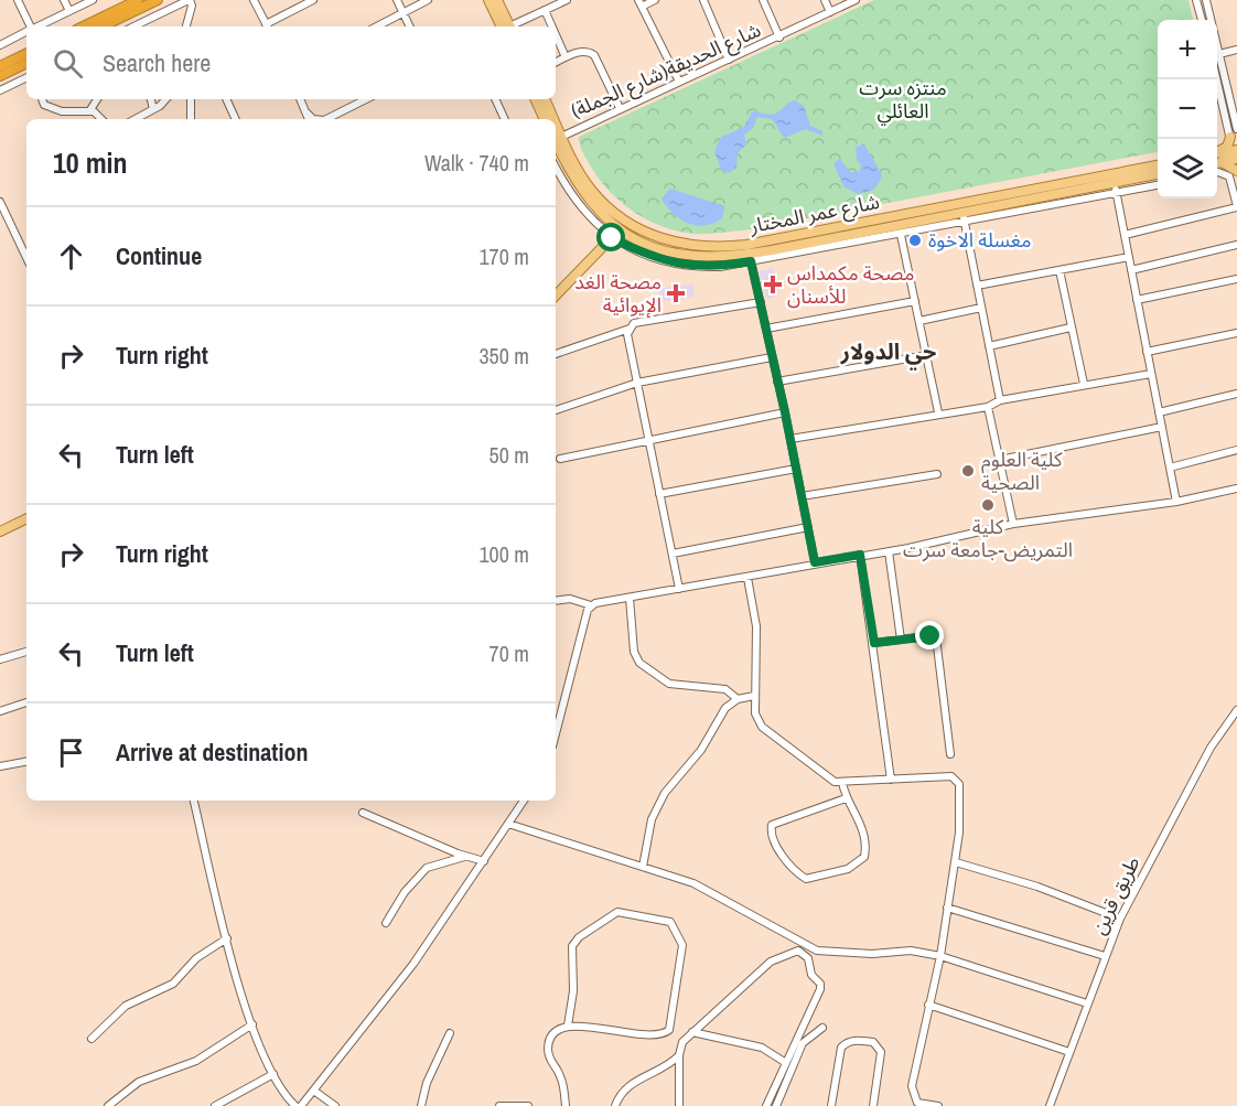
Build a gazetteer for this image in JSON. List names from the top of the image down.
{
  "streets": {
    "main road": ["شارع عمر المختار"],
    "street": ["شارع الحديقة(شارع الجملة)", "طريق قرين"]
  },
  "crossings": [
    ["شارع الحديقة(شارع الجملة)", "شارع عمر المختار"]
  ],
  "districts": ["حي الدولار"],
  "parks": ["منتزه سرت العائلي"],
  "places": {
    "other": ["مغسلة الاخوة", "كلية العلوم الصحية", "كلية التمريض-جامعة سرت"],
    "health": ["مصحة مكمداس للأسنان", "مصحة الغد الإيوائية"]
  },
  "page": {
    "map_buttons": ["+", "−"],
    "search": "Search here",
    "heading": ["10 min", "Walk · 740 m"],
    "list": [
      ["Continue", "170 m"],
      ["Turn right", "350 m"],
      ["Turn left", "50 m"],
      ["Turn right", "100 m"],
      ["Turn left", "70 m"],
      "Arrive at destination"
    ]
  }
}
